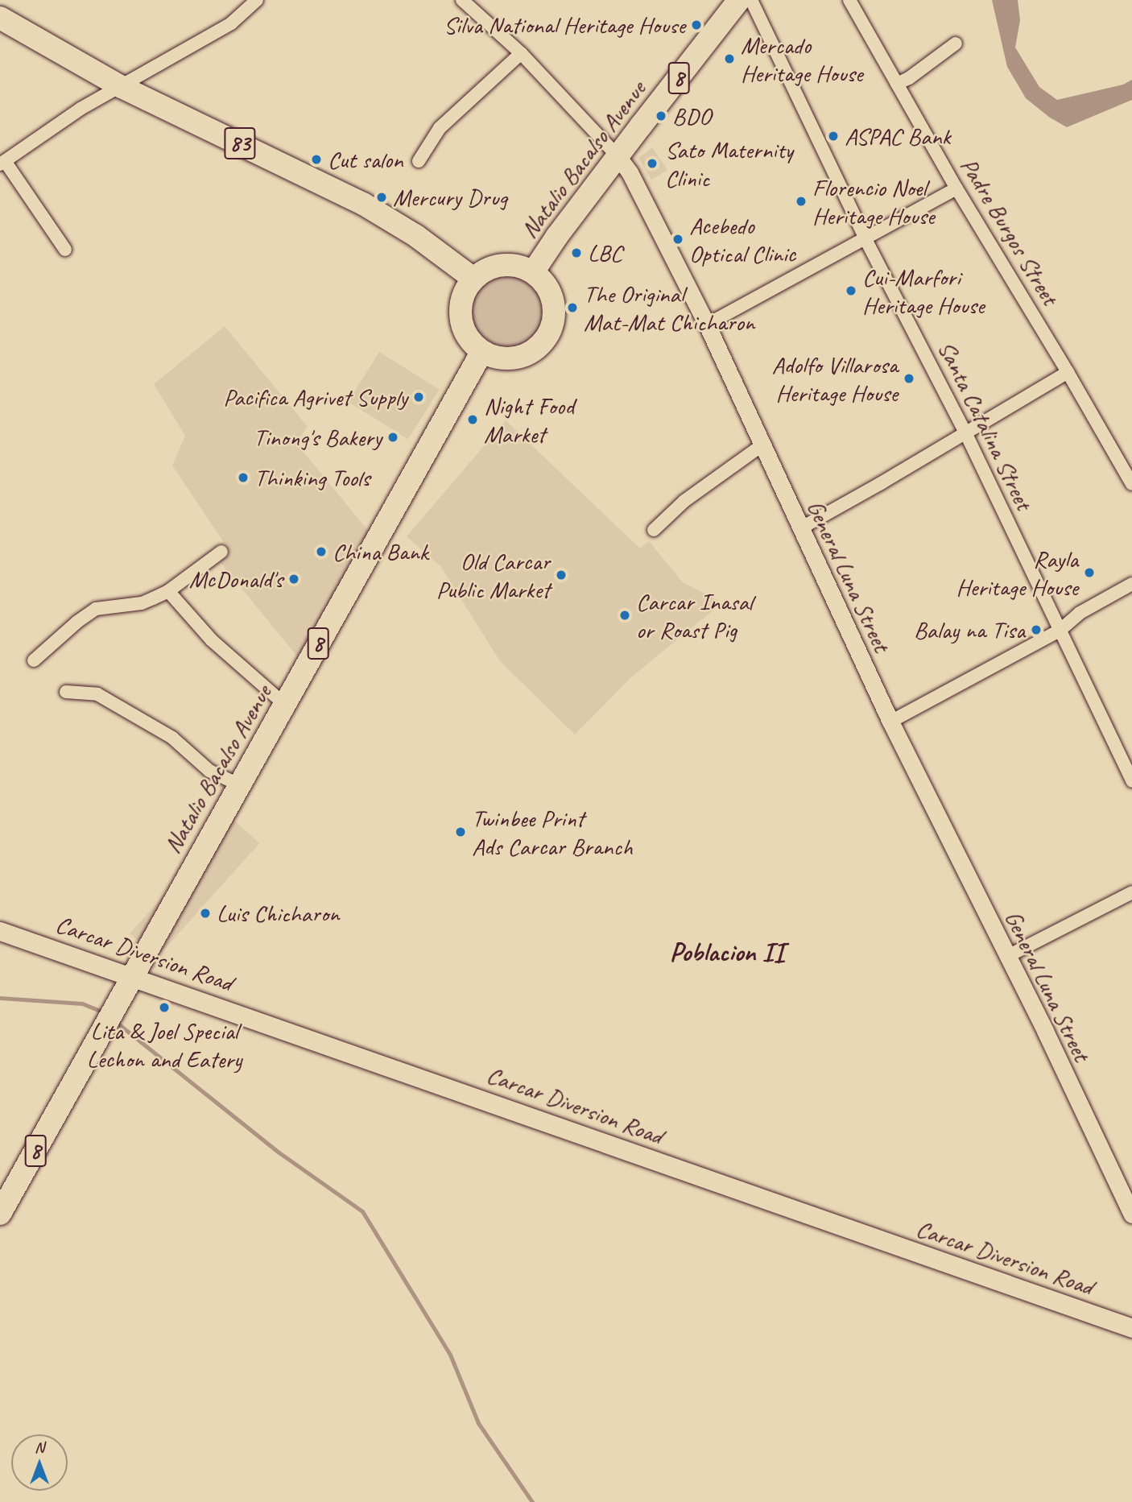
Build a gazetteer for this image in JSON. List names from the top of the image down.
{
  "streets": {
    "highway": ["8", "83", "Natalio Bacalso Avenue"],
    "main road": ["Carcar Diversion Road"],
    "street": ["Padre Burgos Street", "Santa Catalina Street", "General Luna Street"]
  },
  "crossings": [
    ["83", "Natalio Bacalso Avenue"],
    ["Natalio Bacalso Avenue", "General Luna Street"],
    ["Natalio Bacalso Avenue", "Carcar Diversion Road"]
  ],
  "districts": ["Poblacion II"],
  "places": [
    "Silva National Heritage House",
    "Mercado Heritage House",
    "BDO",
    "ASPAC Bank",
    "Cut salon",
    "Sato Maternity Clinic",
    "Mercury Drug",
    "Florencio Noel Heritage House",
    "Acebedo Optical Clinic",
    "LBC",
    "Cui-Marfori Heritage House",
    "The Original Mat-Mat Chicharon",
    "Adolfo Villarosa Heritage House",
    "Pacifica Agrivet Supply",
    "Night Food Market",
    "Tinong's Bakery",
    "Thinking Tools",
    "China Bank",
    "Rayla Heritage House",
    "Old Carcar Public Market",
    "McDonald's",
    "Carcar Inasal or Roast Pig",
    "Balay na Tisa",
    "Twinbee Print Ads Carcar Branch",
    "Luis Chicharon",
    "Lita & Joel Special Lechon and Eatery"
  ],
  "north": "top"
}
